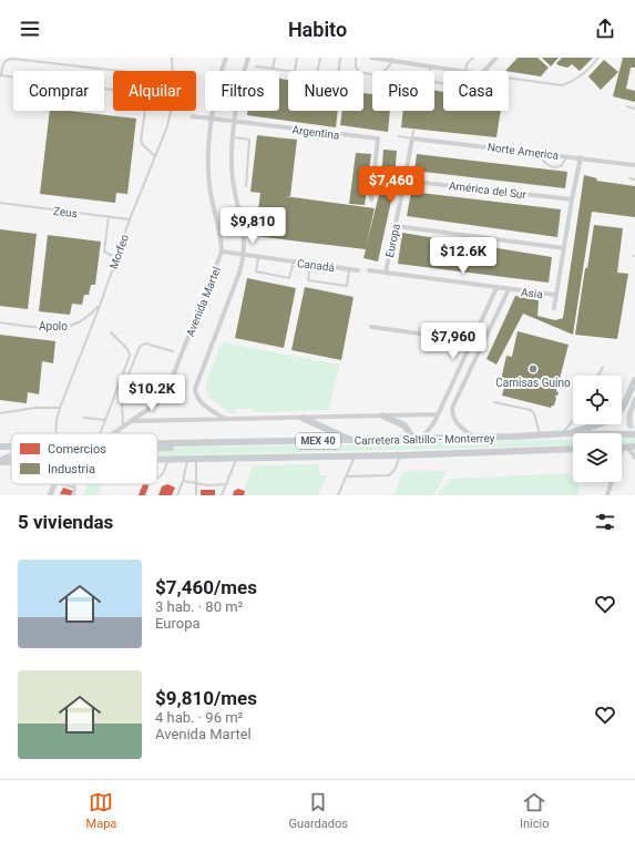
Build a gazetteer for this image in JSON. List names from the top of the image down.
{
  "streets": {
    "main road": ["Carretera Saltillo - Monterrey", "MEX 40"],
    "street": [
      "Argentina",
      "Norte America",
      "América del Sur",
      "Europa",
      "Canadá",
      "Asia",
      "Avenida Martel"
    ],
    "lane": ["Zeus", "Morfeo", "Apolo"]
  },
  "crossings": [
    ["Argentina", "Avenida Martel"],
    ["Norte America", "Europa"],
    ["Norte America", "Asia"],
    ["América del Sur", "Europa"],
    ["América del Sur", "Asia"],
    ["Zeus", "Morfeo"],
    ["Europa", "Asia"],
    ["Morfeo", "Apolo"],
    ["Canadá", "Avenida Martel"]
  ],
  "places": ["Camisas Guino"],
  "legend": ["Comercios", "Industria"],
  "page": {
    "header": "Habito",
    "chip": [
      "Comprar",
      "Alquilar",
      "Filtros",
      "Nuevo",
      "Piso",
      "Casa"
    ],
    "price": [
      "$7,460",
      "$9,810",
      "$12.6K",
      "$7,960",
      "$10.2K"
    ],
    "heading": "5 viviendas",
    "list": [
      {
        "name": "$7,460/mes",
        "note": "3 hab. · 80 m² · Europa"
      },
      {
        "name": "$9,810/mes",
        "note": "4 hab. · 96 m² · Avenida Martel"
      }
    ],
    "tabs": ["Mapa", "Guardados", "Inicio"]
  }
}
